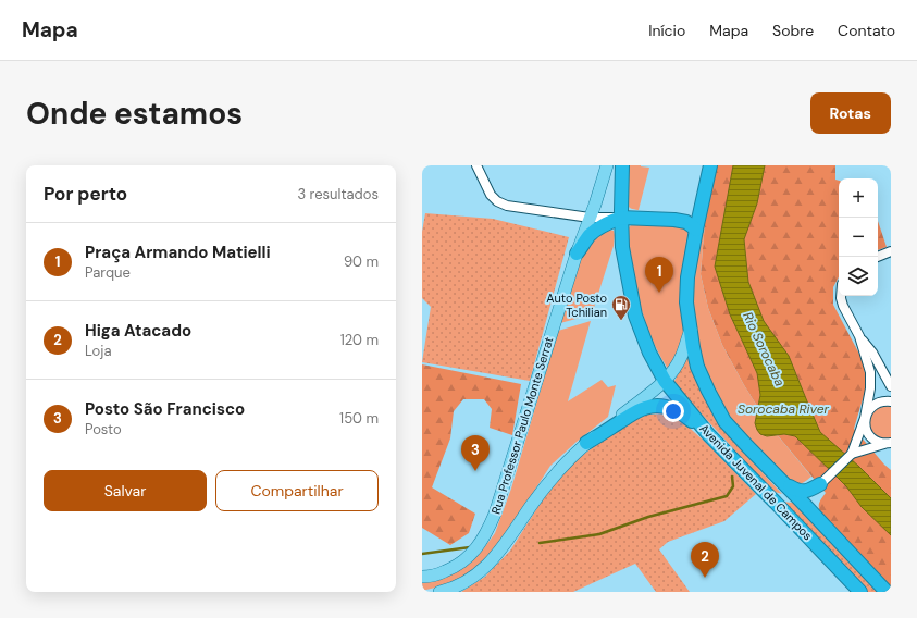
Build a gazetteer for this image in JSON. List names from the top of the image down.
{
  "streets": {
    "highway": ["Avenida Juvenal de Campos"],
    "main road": ["Rua Professor Paulo Monte Serrat"]
  },
  "water": ["Rio Sorocaba", "Sorocaba River"],
  "places": {
    "fuel station": ["Auto Posto Tchilian"]
  },
  "page": {
    "header": "Mapa",
    "nav": [
      "Início",
      "Mapa",
      "Sobre",
      "Contato"
    ],
    "buttons": [
      "Rotas",
      ["Salvar", "Compartilhar"]
    ],
    "title": "Onde estamos",
    "heading": ["Por perto", "3 resultados"],
    "map_buttons": ["+", "−"],
    "list": [
      {
        "mark": "1",
        "name": "Praça Armando Matielli",
        "note": "Parque",
        "value": "90 m"
      },
      {
        "mark": "2",
        "name": "Higa Atacado",
        "note": "Loja",
        "value": "120 m"
      },
      {
        "mark": "3",
        "name": "Posto São Francisco",
        "note": "Posto",
        "value": "150 m"
      }
    ],
    "pins": ["1", "3", "2"]
  }
}
